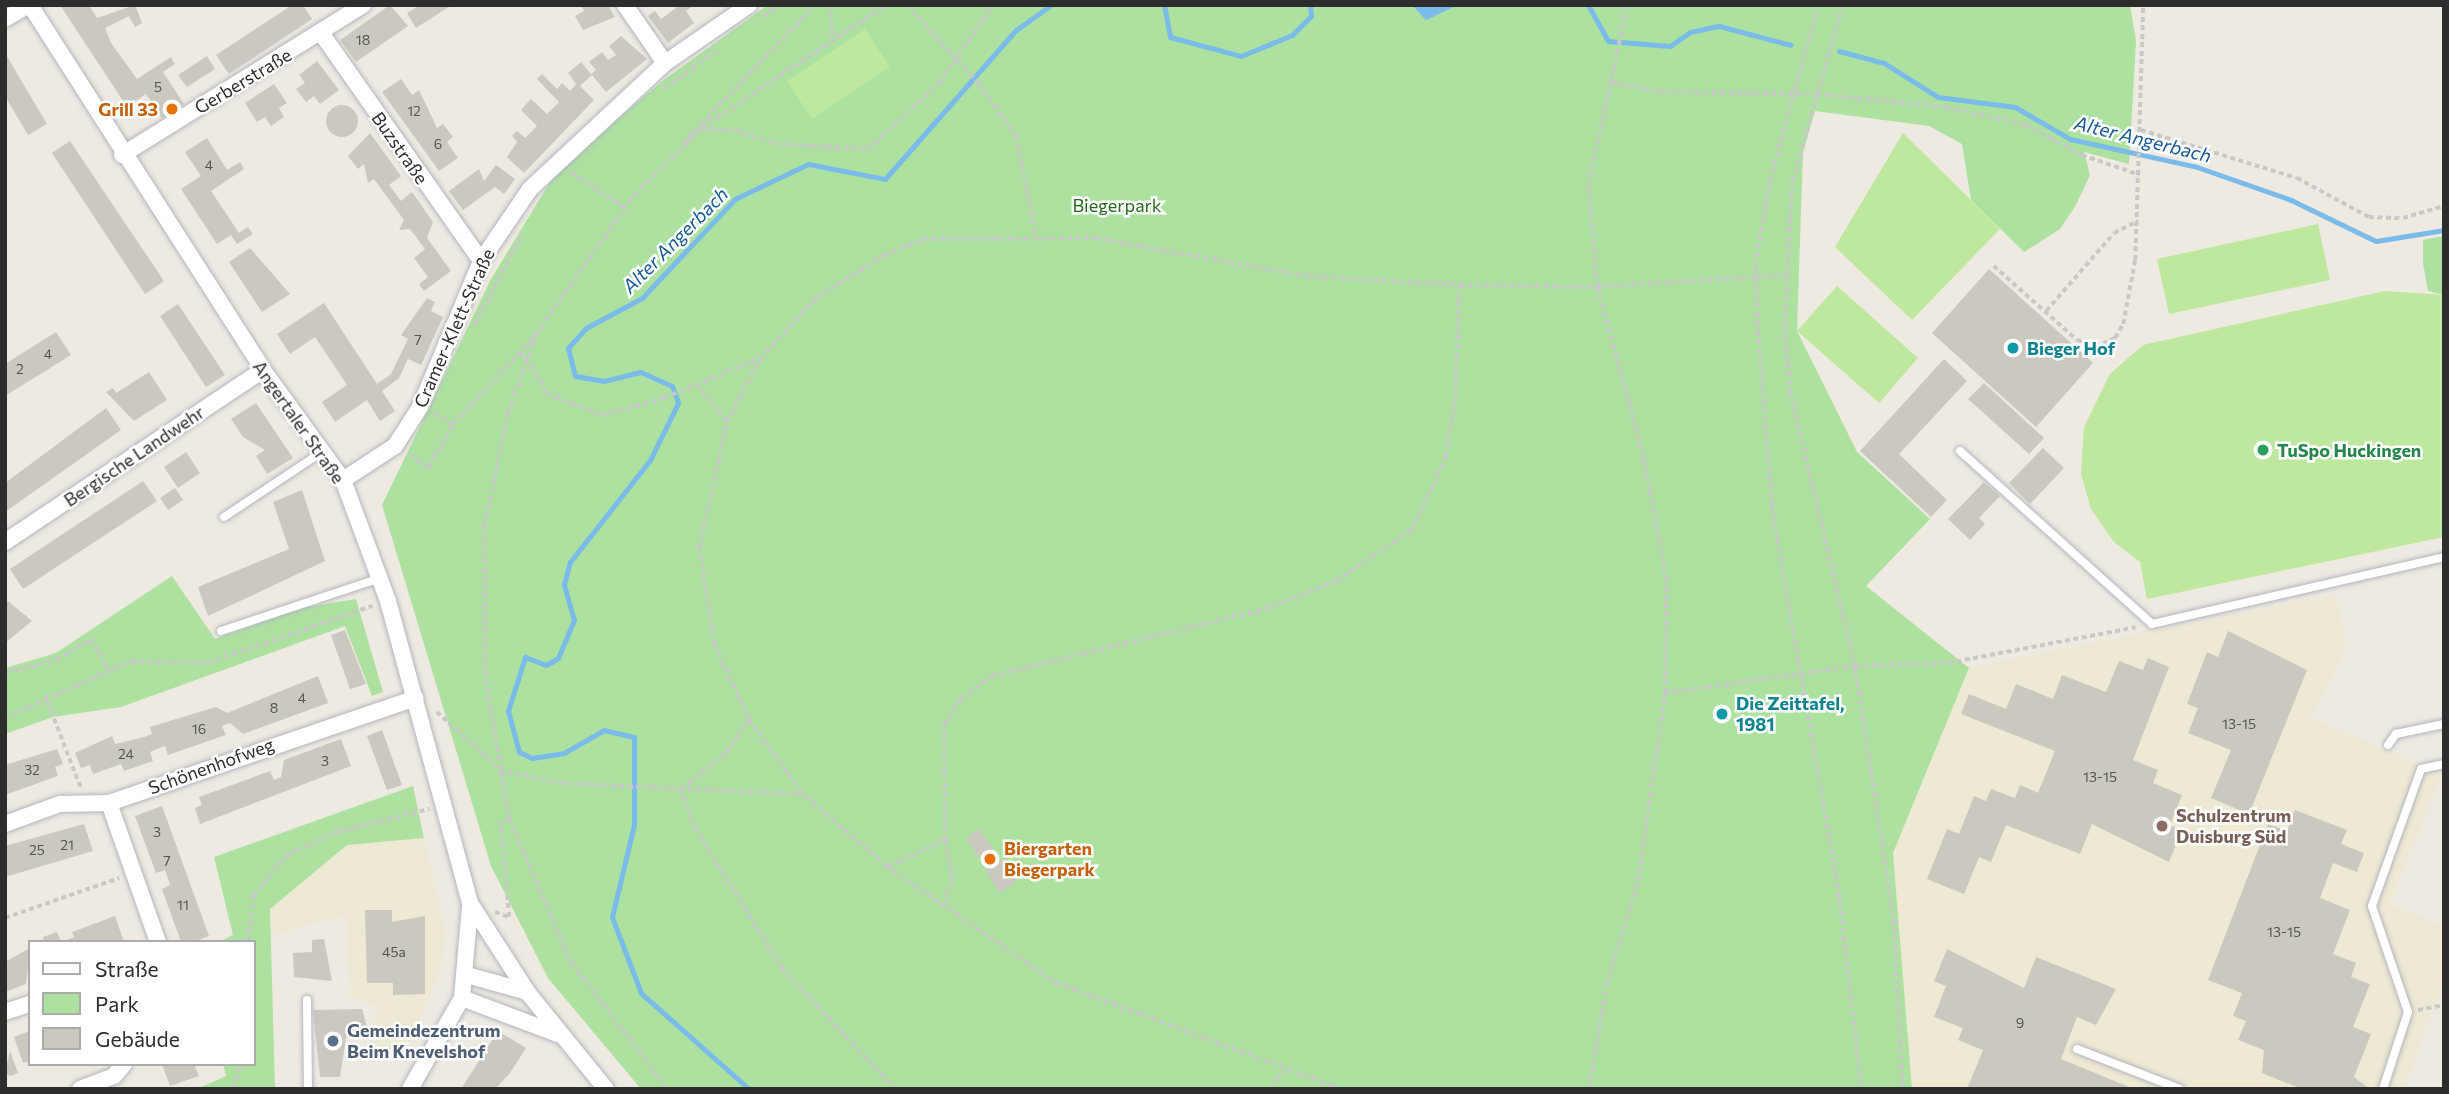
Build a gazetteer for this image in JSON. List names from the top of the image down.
{
  "streets": {
    "street": [
      "Gerberstraße",
      "Buzstraße",
      "Cramer-Klett-Straße",
      "Angertaler Straße",
      "Bergische Landwehr",
      "Schönenhofweg"
    ]
  },
  "crossings": [
    ["Gerberstraße", "Buzstraße"],
    ["Gerberstraße", "Angertaler Straße"],
    ["Buzstraße", "Cramer-Klett-Straße"],
    ["Cramer-Klett-Straße", "Angertaler Straße"],
    ["Angertaler Straße", "Bergische Landwehr"],
    ["Angertaler Straße", "Schönenhofweg"]
  ],
  "water": ["Alter Angerbach"],
  "parks": ["Biegerpark"],
  "places": [
    "Grill 33",
    "Bieger Hof",
    "TuSpo Huckingen",
    "Die Zeittafel, 1981",
    "Schulzentrum Duisburg Süd",
    "Biergarten Biegerpark",
    "Gemeindezentrum Beim Knevelshof"
  ],
  "house_numbers": [
    "18",
    "5",
    "12",
    "6",
    "4",
    "7",
    "4",
    "2",
    "4",
    "8",
    "13-15",
    "16",
    "24",
    "3",
    "32",
    "13-15",
    "3",
    "21",
    "25",
    "7",
    "11",
    "13-15",
    "45a",
    "9"
  ],
  "legend": ["Straße", "Park", "Gebäude"]
}
